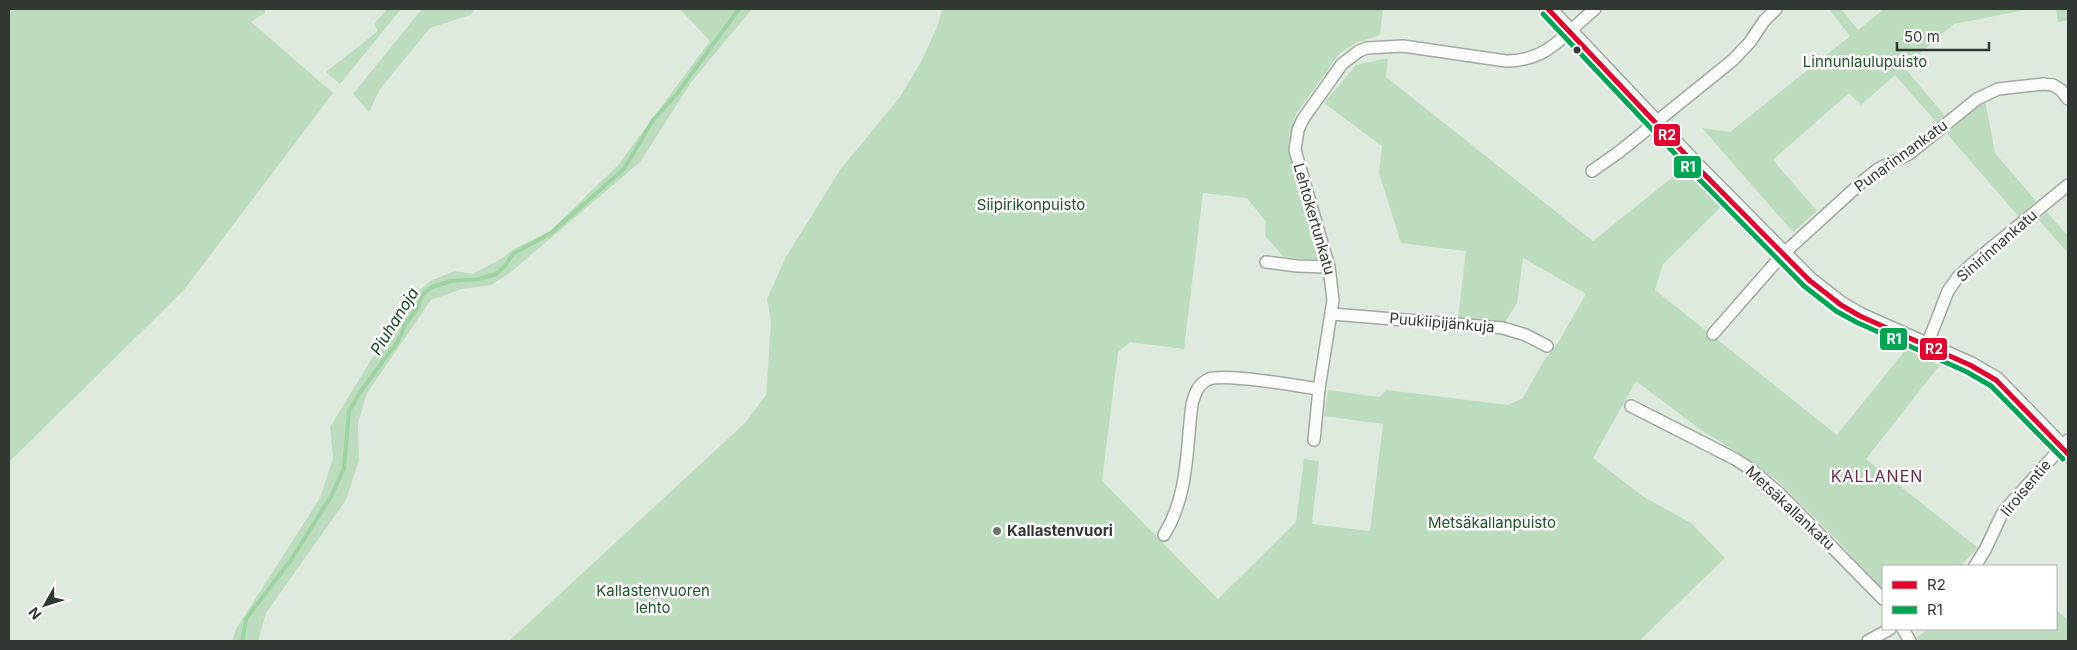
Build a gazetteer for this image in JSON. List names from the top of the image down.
{
  "streets": {
    "street": [
      "Punarinnankatu",
      "Lehtokertunkatu",
      "Sinirinnankatu",
      "Puukiipijänkuja",
      "Iiroisentie",
      "Metsäkallankatu"
    ]
  },
  "crossings": [
    ["Lehtokertunkatu", "Puukiipijänkuja"]
  ],
  "districts": ["KALLANEN"],
  "water": ["Piuhanoja"],
  "parks": [
    "Linnunlaulupuisto",
    "Siipirikonpuisto",
    "Metsäkallanpuisto",
    "Kallastenvuoren lehto"
  ],
  "places": ["Kallastenvuori"],
  "lines": ["transit line R2", "transit line R1"],
  "legend": ["R2", "R1"],
  "scale_bar": "50 m",
  "north": "bottom left"
}
